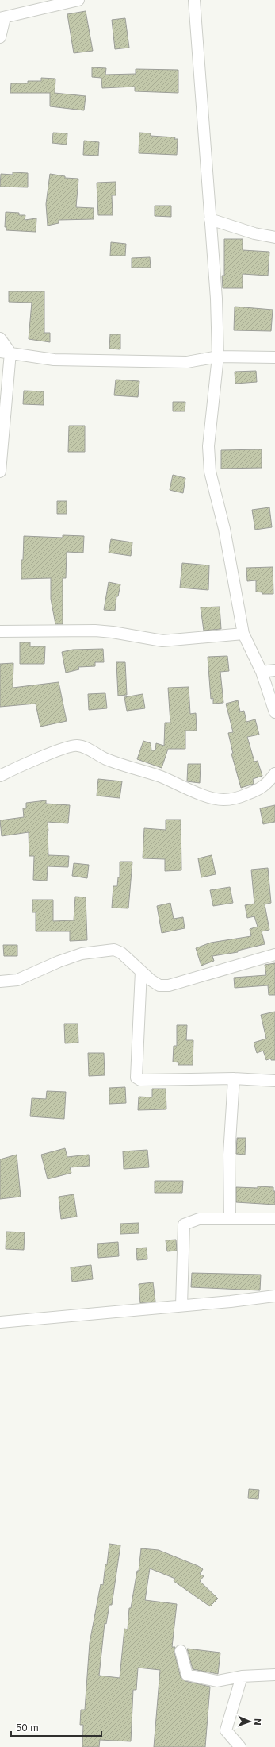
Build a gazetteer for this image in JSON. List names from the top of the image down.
{
  "scale_bar": "50 m",
  "north": "right"
}
